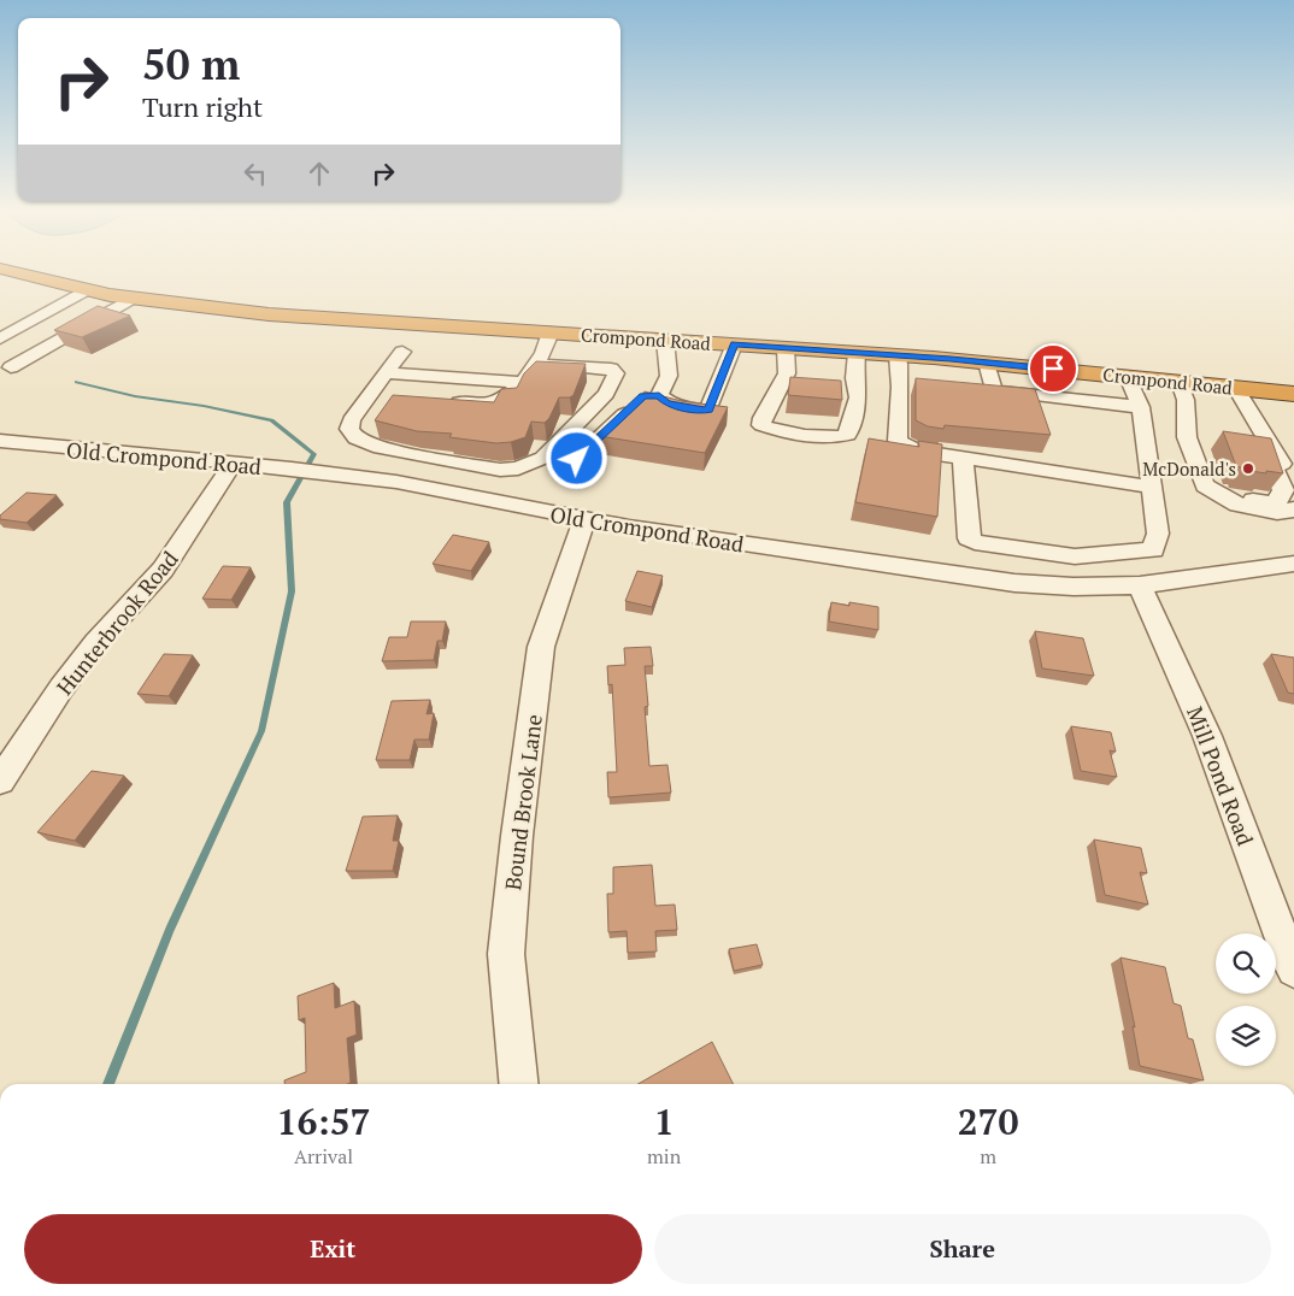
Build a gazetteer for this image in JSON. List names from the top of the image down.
{
  "streets": {
    "highway": ["Crompond Road"],
    "street": [
      "Old Crompond Road",
      "Hunterbrook Road",
      "Mill Pond Road",
      "Bound Brook Lane"
    ]
  },
  "crossings": [
    ["Old Crompond Road", "Hunterbrook Road"],
    ["Old Crompond Road", "Mill Pond Road"],
    ["Old Crompond Road", "Bound Brook Lane"]
  ],
  "places": ["McDonald's"],
  "page": {
    "turn": ["50 m", "Turn right"],
    "eta": [
      "16:57",
      "Arrival",
      "1",
      "min",
      "270",
      "m"
    ],
    "buttons": ["Exit", "Share"]
  }
}
